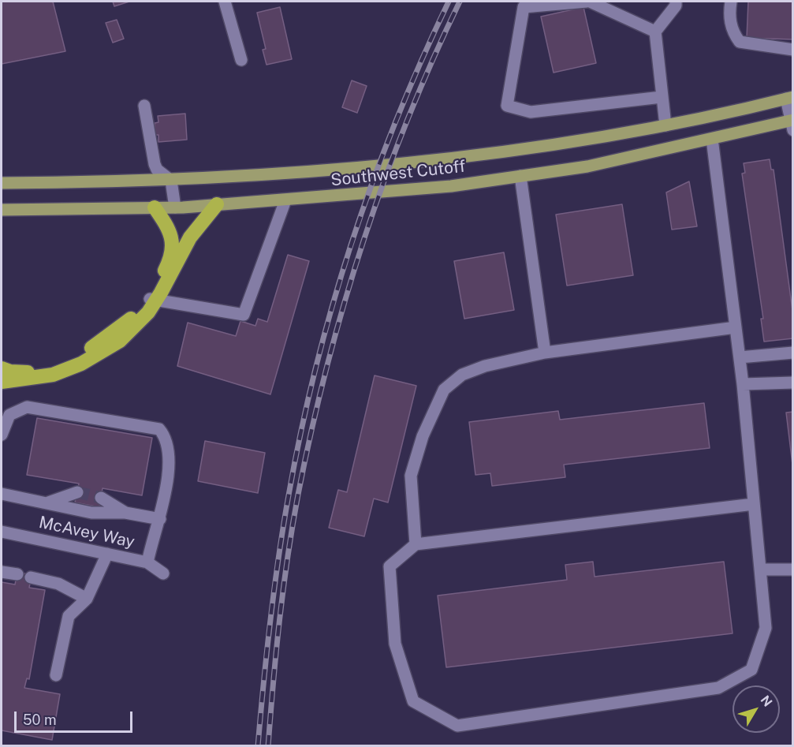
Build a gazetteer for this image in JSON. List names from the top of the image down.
{
  "streets": {
    "main road": ["Southwest Cutoff"],
    "street": ["McAvey Way"]
  },
  "scale_bar": "50 m",
  "north": "top right"
}
